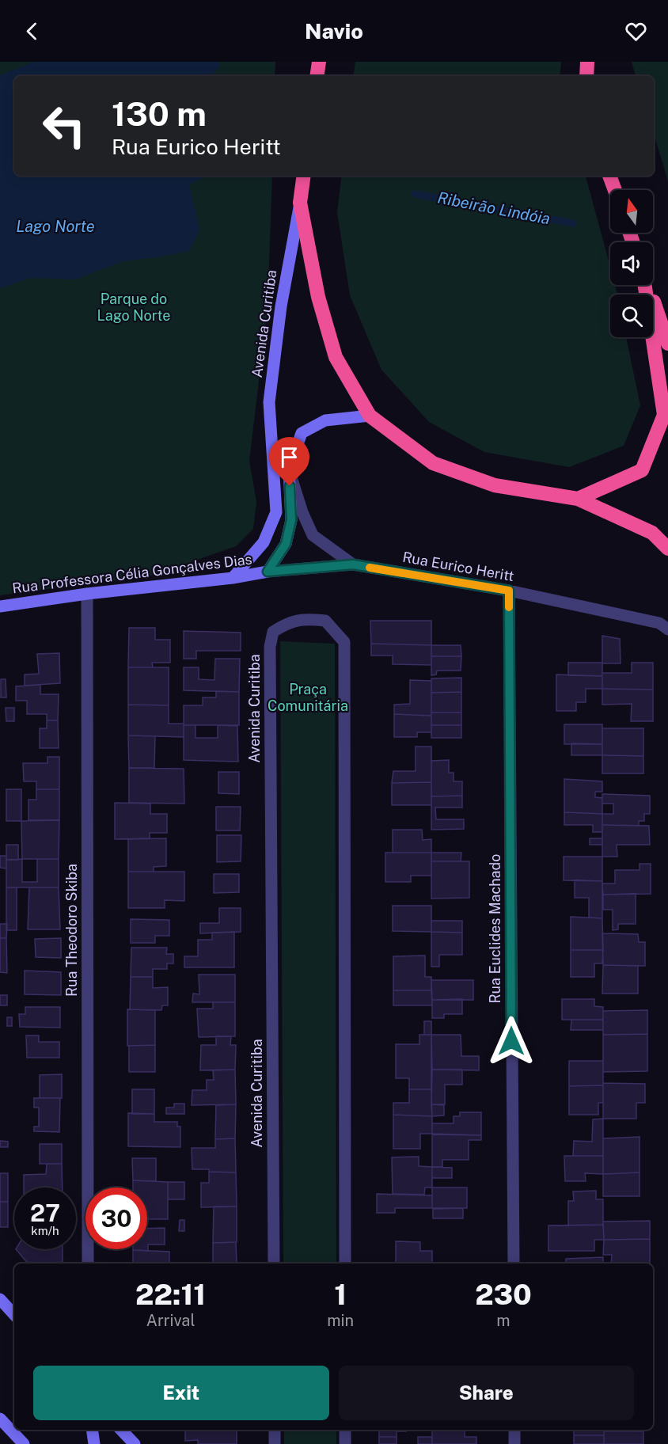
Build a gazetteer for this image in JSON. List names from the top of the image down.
{
  "streets": {
    "street": [
      "Avenida Curitiba",
      "Rua Eurico Heritt",
      "Rua Professora Célia Gonçalves Dias",
      "Rua Euclides Machado",
      "Rua Theodoro Skiba"
    ]
  },
  "crossings": [
    ["Avenida Curitiba", "Rua Professora Célia Gonçalves Dias"],
    ["Rua Eurico Heritt", "Rua Professora Célia Gonçalves Dias"],
    ["Rua Eurico Heritt", "Rua Euclides Machado"],
    ["Rua Professora Célia Gonçalves Dias", "Rua Theodoro Skiba"]
  ],
  "water": ["Ribeirão Lindóia", "Lago Norte"],
  "parks": ["Parque do Lago Norte", "Praça Comunitária"],
  "north": "top",
  "page": {
    "header": "Navio",
    "turn": ["130 m", "Rua Eurico Heritt"],
    "speed": "27 km/h",
    "limit": "30",
    "eta": [
      "22:11",
      "Arrival",
      "1",
      "min",
      "230",
      "m"
    ],
    "buttons": ["Exit", "Share"]
  }
}
